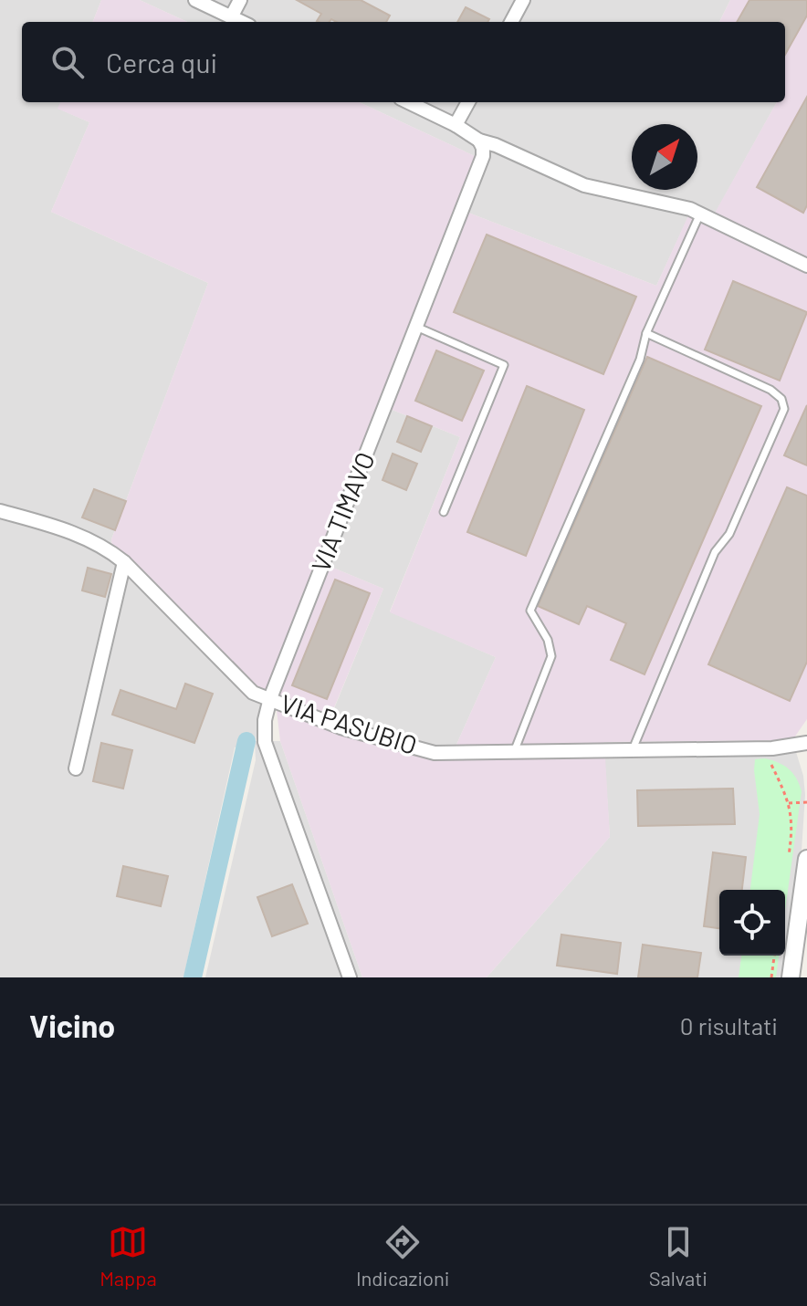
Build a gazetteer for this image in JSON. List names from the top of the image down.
{
  "streets": {
    "street": ["VIA TIMAVO", "VIA PASUBIO"]
  },
  "crossings": [
    ["VIA TIMAVO", "VIA PASUBIO"]
  ],
  "north": "top right",
  "page": {
    "search": "Cerca qui",
    "heading": ["Vicino", "0 risultati"],
    "nav": ["Mappa", "Indicazioni", "Salvati"]
  }
}
